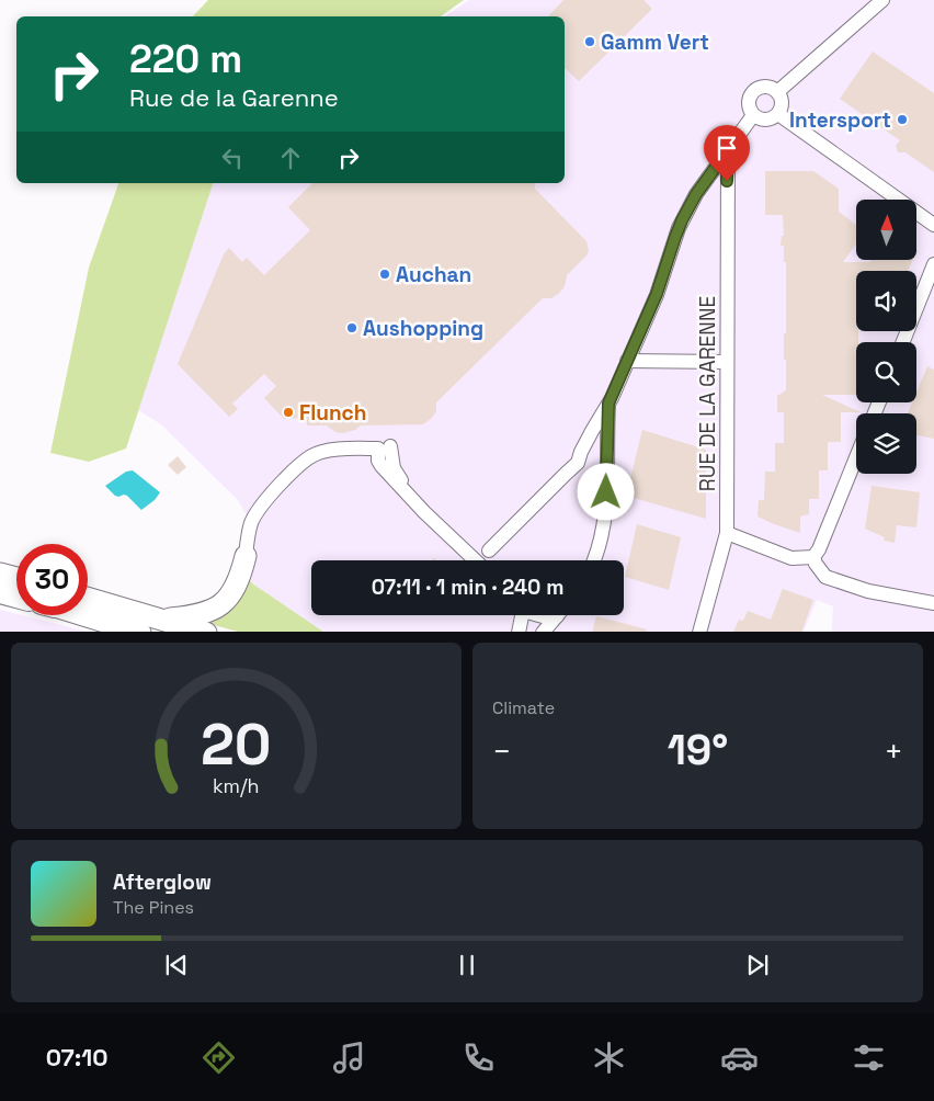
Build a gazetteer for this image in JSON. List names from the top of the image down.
{
  "streets": {
    "street": ["RUE DE LA GARENNE"]
  },
  "places": [
    "Gamm Vert",
    "Intersport",
    "Auchan",
    "Aushopping",
    "Flunch"
  ],
  "north": "top",
  "page": {
    "turn": ["220 m", "Rue de la Garenne"],
    "limit": "30",
    "trip": "07:11 · 1 min · 240 m",
    "tile": "Climate",
    "heat": ["−", "19°", "+"],
    "song": ["Afterglow", "The Pines"],
    "tabs": "07:10",
    "gauge": ["20", "km/h"]
  }
}
